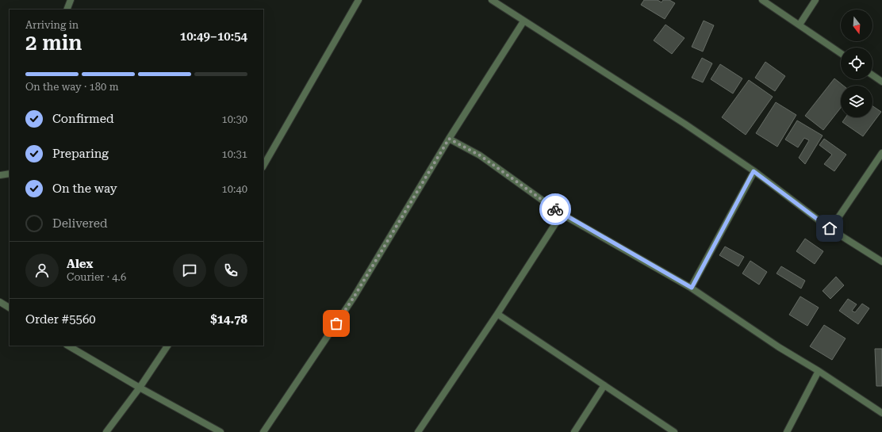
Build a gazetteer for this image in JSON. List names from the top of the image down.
{
  "north": "bottom",
  "page": {
    "heading": ["2 min", "Arriving in", "10:49–10:54"],
    "panel": [
      "Alex",
      "Courier · 4.6",
      "Order #5560",
      "$14.78"
    ],
    "bar": "On the way · 180 m",
    "list": [
      ["Confirmed", "10:30"],
      ["Preparing", "10:31"],
      ["On the way", "10:40"],
      "Delivered"
    ]
  }
}
